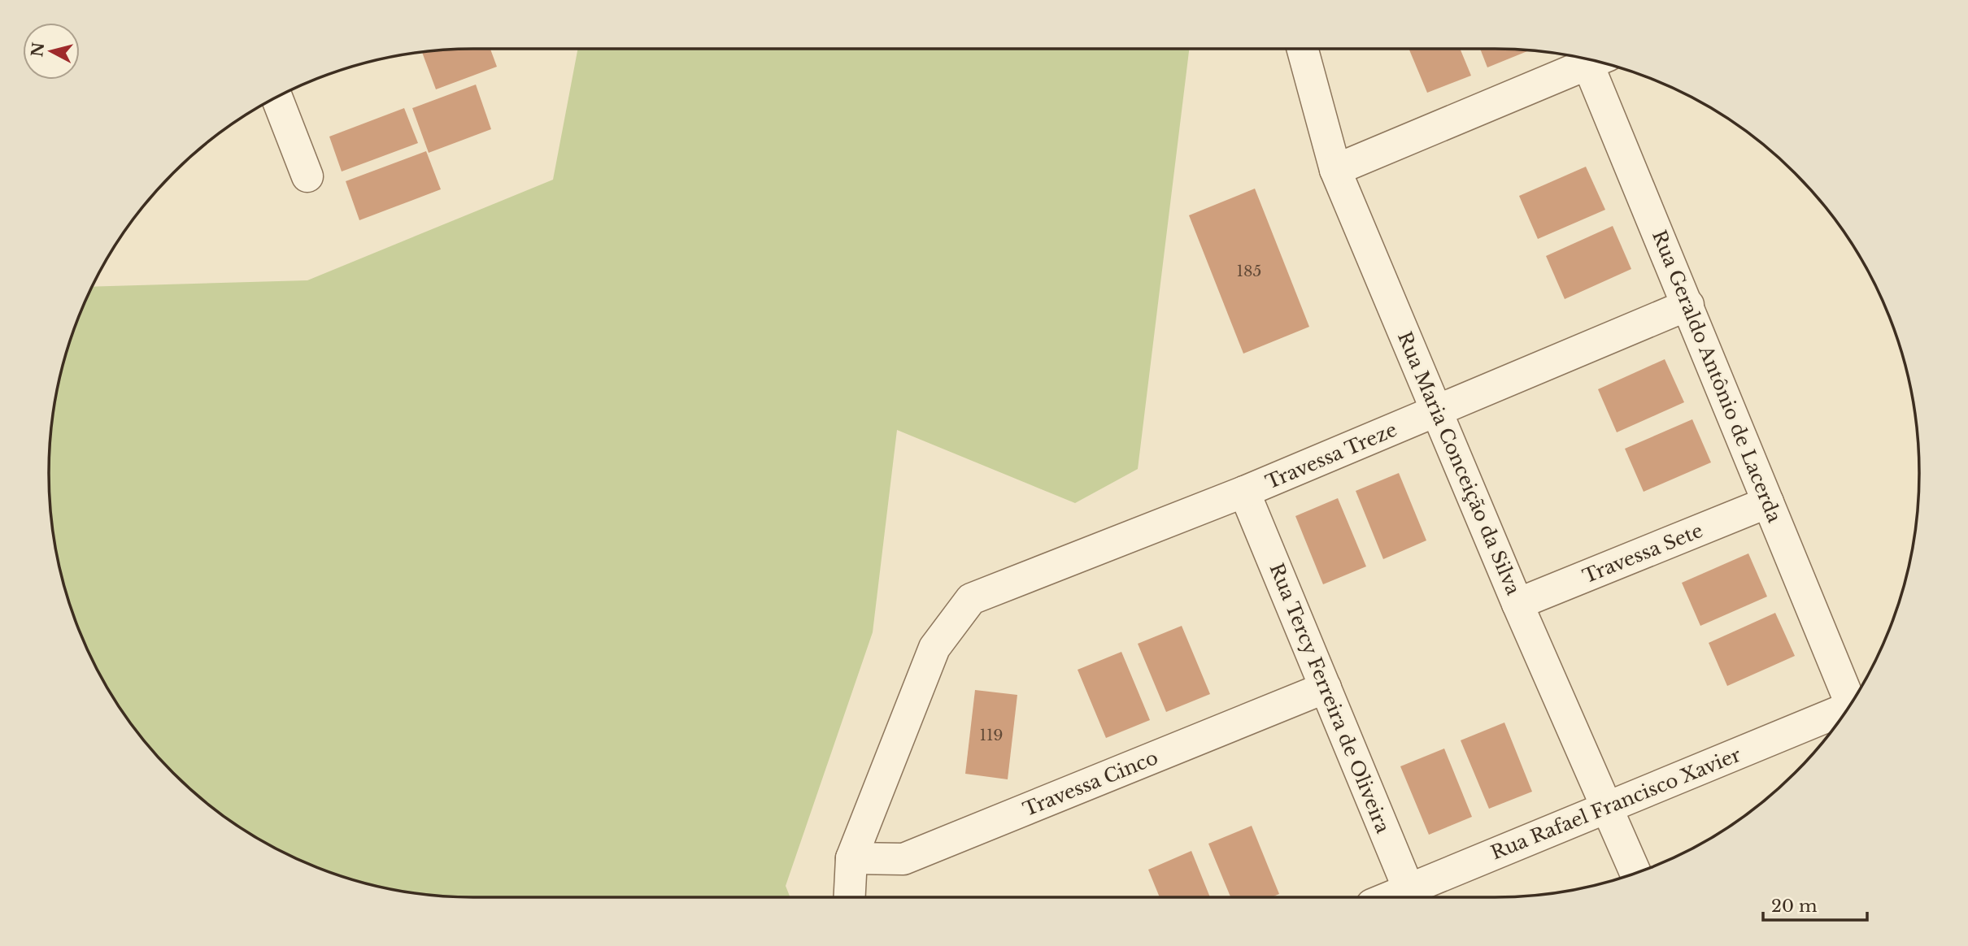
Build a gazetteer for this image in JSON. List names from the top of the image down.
{
  "streets": {
    "street": [
      "Rua Geraldo Antônio de Lacerda",
      "Travessa Treze",
      "Rua Maria Conceição da Silva",
      "Travessa Sete",
      "Rua Tercy Ferreira de Oliveira",
      "Travessa Cinco",
      "Rua Rafael Francisco Xavier"
    ]
  },
  "crossings": [
    ["Rua Geraldo Antônio de Lacerda", "Travessa Treze"],
    ["Rua Geraldo Antônio de Lacerda", "Travessa Sete"],
    ["Travessa Treze", "Rua Maria Conceição da Silva"],
    ["Travessa Treze", "Rua Tercy Ferreira de Oliveira"],
    ["Travessa Treze", "Travessa Cinco"],
    ["Rua Maria Conceição da Silva", "Travessa Sete"],
    ["Rua Maria Conceição da Silva", "Rua Rafael Francisco Xavier"],
    ["Rua Tercy Ferreira de Oliveira", "Travessa Cinco"],
    ["Rua Tercy Ferreira de Oliveira", "Rua Rafael Francisco Xavier"]
  ],
  "house_numbers": ["185", "119"],
  "scale_bar": "20 m",
  "north": "left"
}
